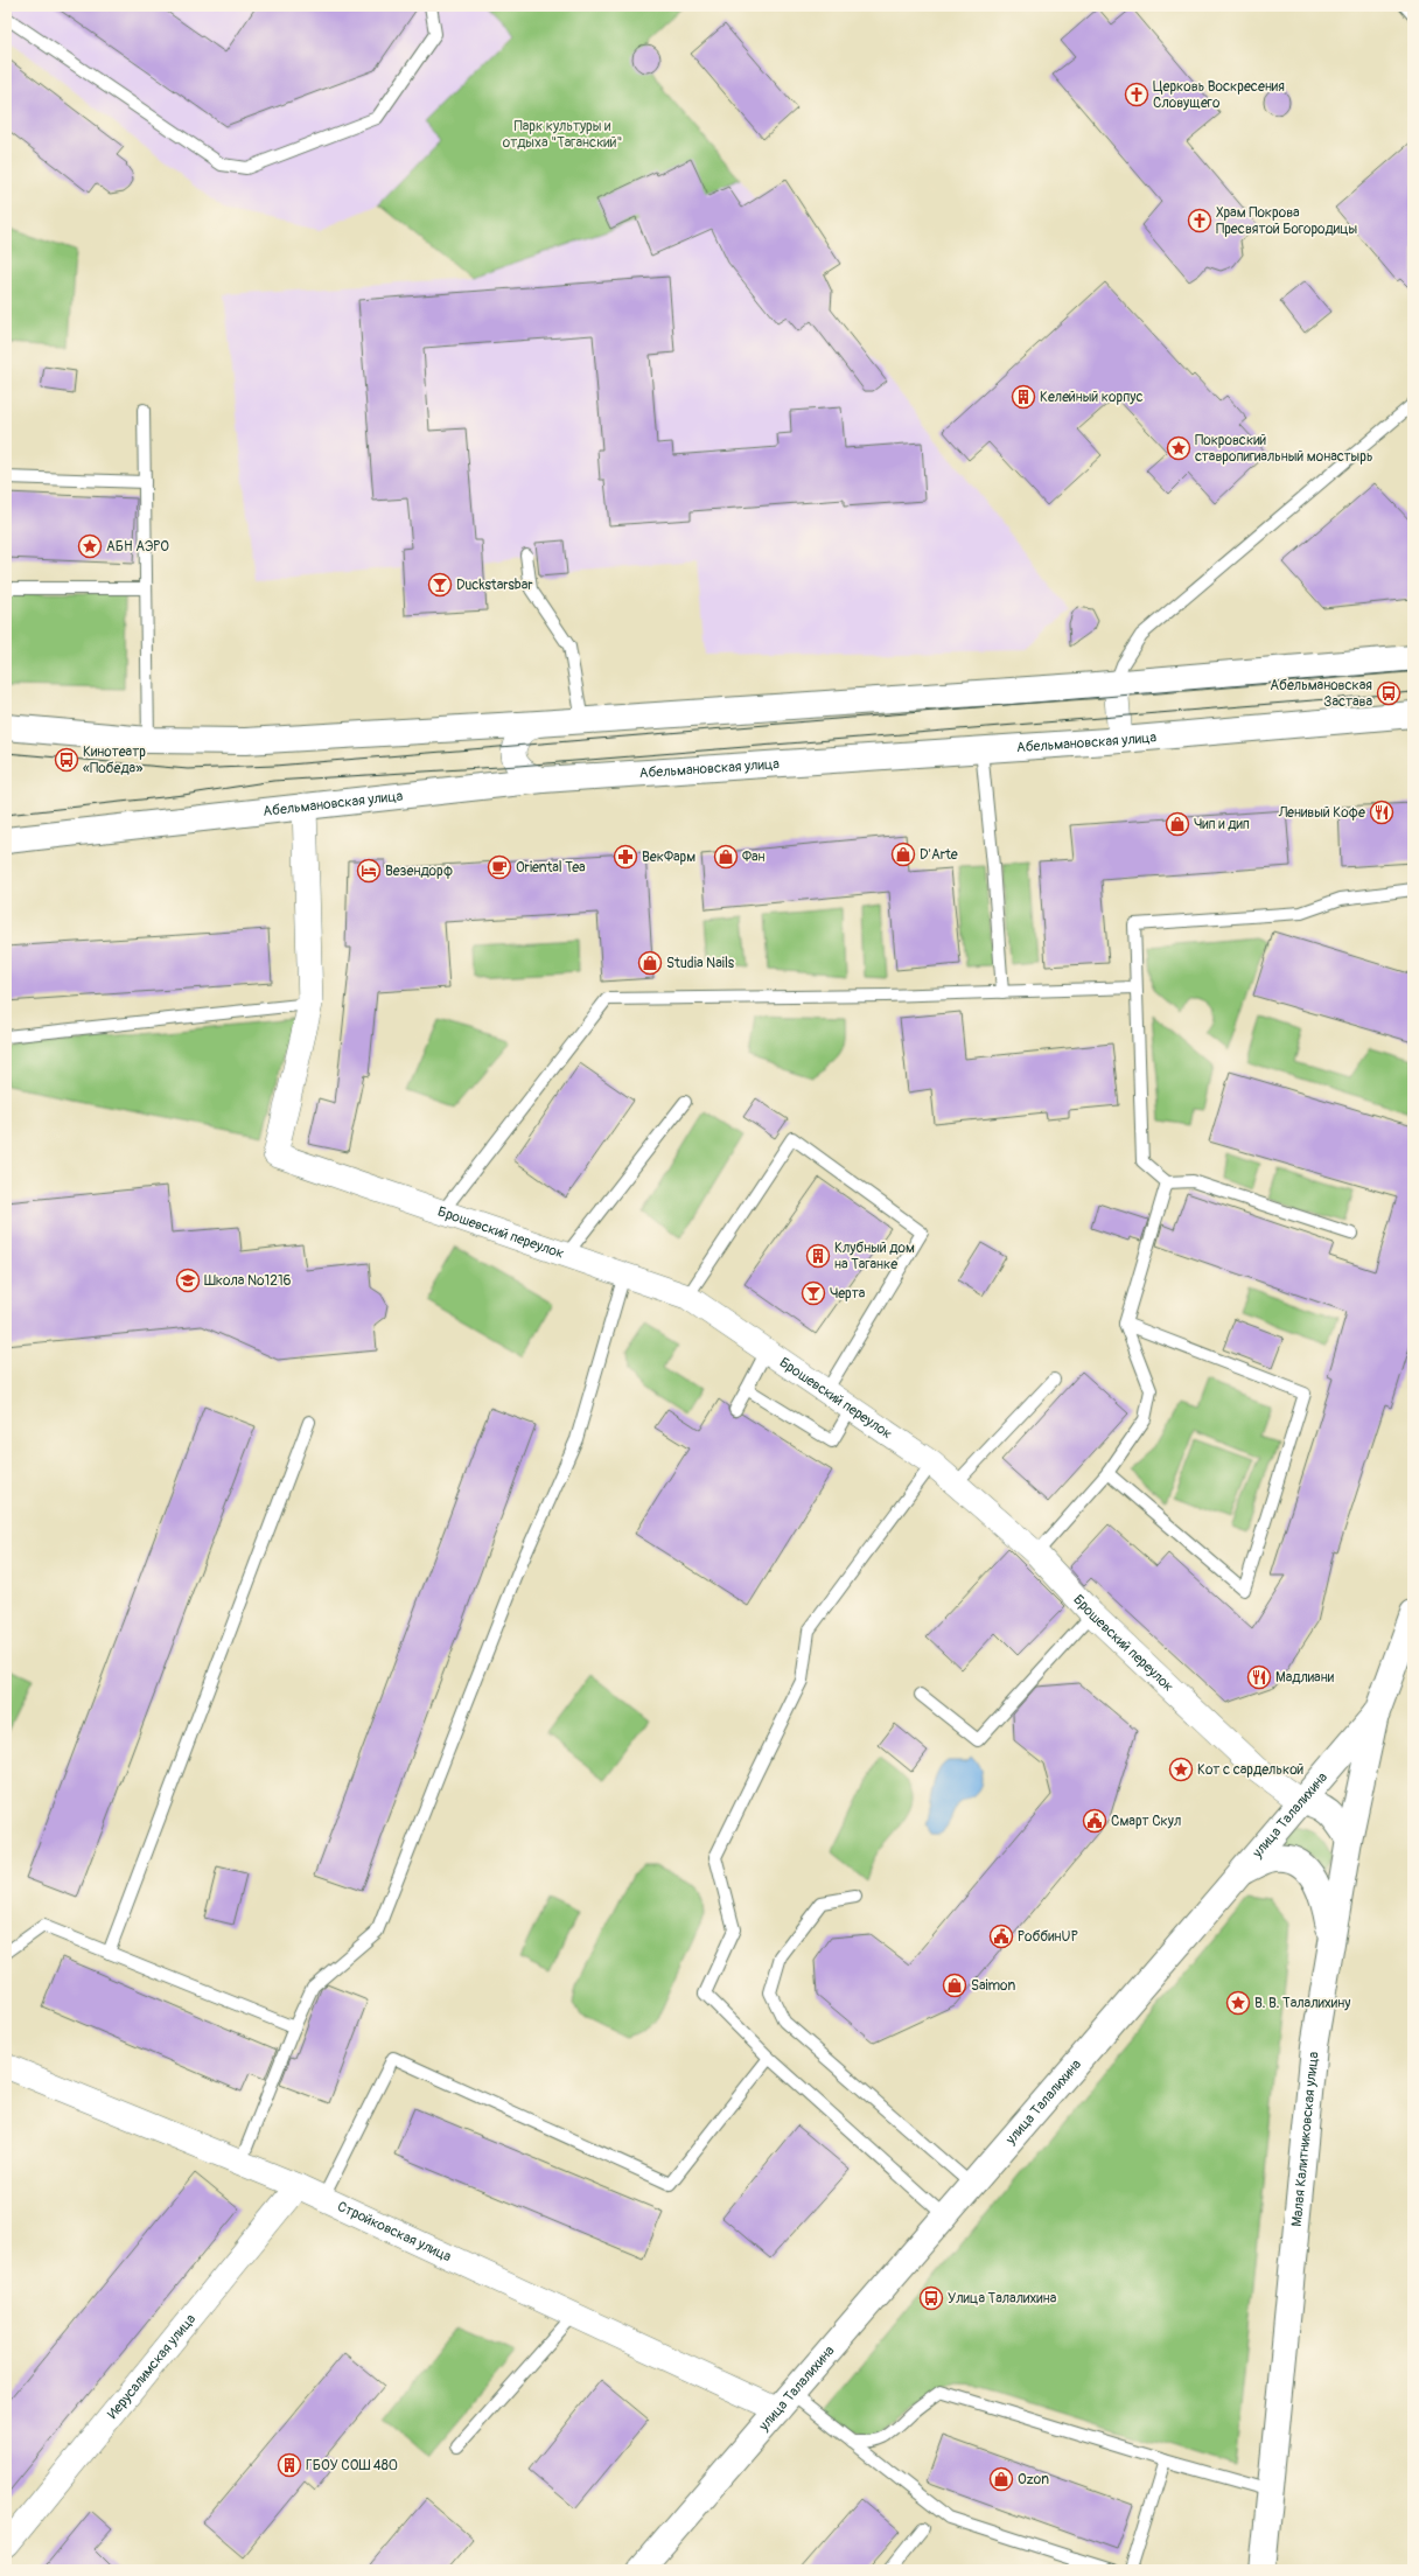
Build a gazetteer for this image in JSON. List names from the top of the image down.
{
  "streets": {
    "main road": ["Абельмановская улица", "улица Талалихина", "Малая Калитниковская улица"],
    "street": ["Брошевский переулок", "Стройковская улица", "Иерусалимская улица"]
  },
  "crossings": [
    ["Брошевский переулок", "улица Талалихина"],
    ["улица Талалихина", "Малая Калитниковская улица"],
    ["улица Талалихина", "Стройковская улица"],
    ["Стройковская улица", "Иерусалимская улица"]
  ],
  "parks": ["Парк культуры и отдыха \"Таганский\""],
  "places": {
    "church": ["Церковь Воскресения Словущего", "Храм Покрова Пресвятой Богородицы"],
    "building": ["Келейный корпус", "Клубный дом на Таганке", "ГБОУ СОШ 480"],
    "place": [
      "Покровский ставропигиальный монастырь",
      "АБН АЭРО",
      "Кот с сарделькой",
      "В. В. Талалихину"
    ],
    "bar": ["Duckstarsbar", "Черта"],
    "bus stop": ["Абельмановская Застава", "Кинотеатр «Победа»", "Улица Талалихина"],
    "restaurant": ["Ленивый Кофе", "Мадлиани"],
    "shop": [
      "Чип и дип",
      "D'Arte",
      "Фан",
      "Studia Nails",
      "Saimon",
      "Ozon"
    ],
    "pharmacy": ["ВекФарм"],
    "cafe": ["Oriental Tea"],
    "hotel": ["Везендорф"],
    "school or university": ["Школа №1216"],
    "public building": ["Смарт Скул", "РоббинUP"]
  }
}
